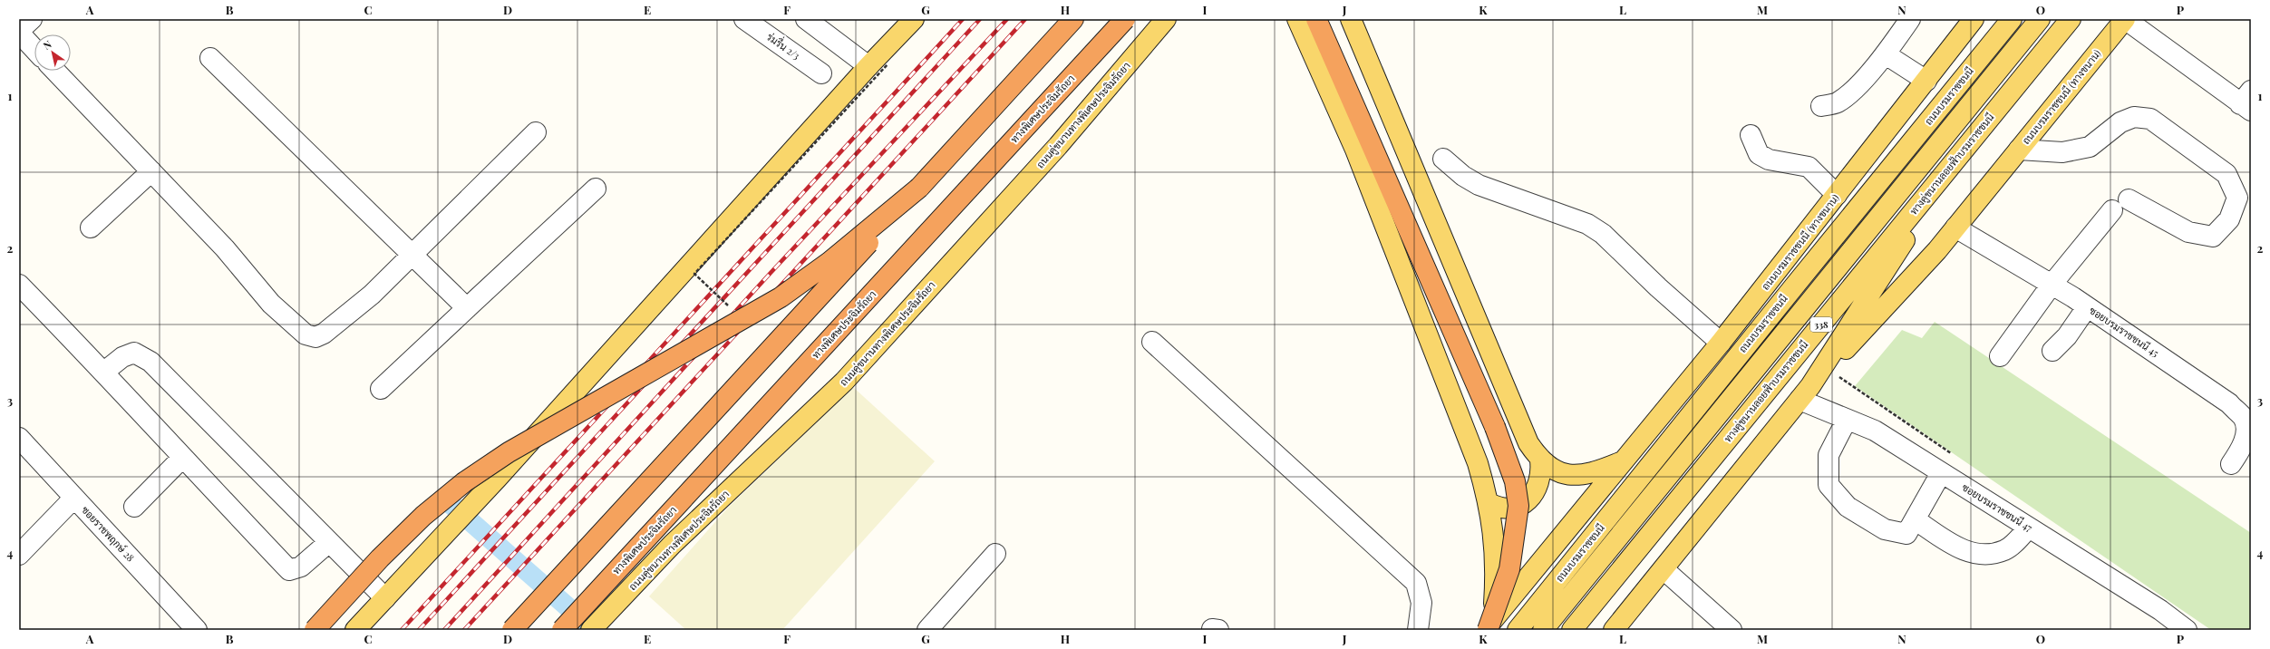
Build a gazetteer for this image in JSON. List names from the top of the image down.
{
  "streets": {
    "highway": ["ทางพิเศษประจิมรัถยา"],
    "main road": [
      "ถนนบรมราชชนนี",
      "ถนนบรมราชชนนี (ทางขนาน)",
      "ถนนคู่ขนานทางพิเศษประจิมรัถยา",
      "ทางคู่ขนานลอยฟ้าบรมราชชนนี",
      "338"
    ],
    "street": [
      "ร่มรื่น 2/3",
      "ซอยบรมราชชนนี 45",
      "ซอยบรมราชชนนี 47",
      "ซอยราชพฤกษ์ 28"
    ]
  },
  "crossings": [
    ["ถนนบรมราชชนนี (ทางขนาน)", "338"],
    ["ถนนบรมราชชนนี (ทางขนาน)", "ซอยบรมราชชนนี 45"],
    ["ถนนบรมราชชนนี (ทางขนาน)", "ซอยบรมราชชนนี 47"],
    ["338", "ซอยบรมราชชนนี 47"]
  ],
  "north": "top left",
  "grid": {
    "columns": [
      "A",
      "B",
      "C",
      "D",
      "E",
      "F",
      "G",
      "H",
      "I",
      "J",
      "K",
      "L",
      "M",
      "N",
      "O",
      "P"
    ],
    "rows": [
      "1",
      "2",
      "3",
      "4"
    ]
  }
}
